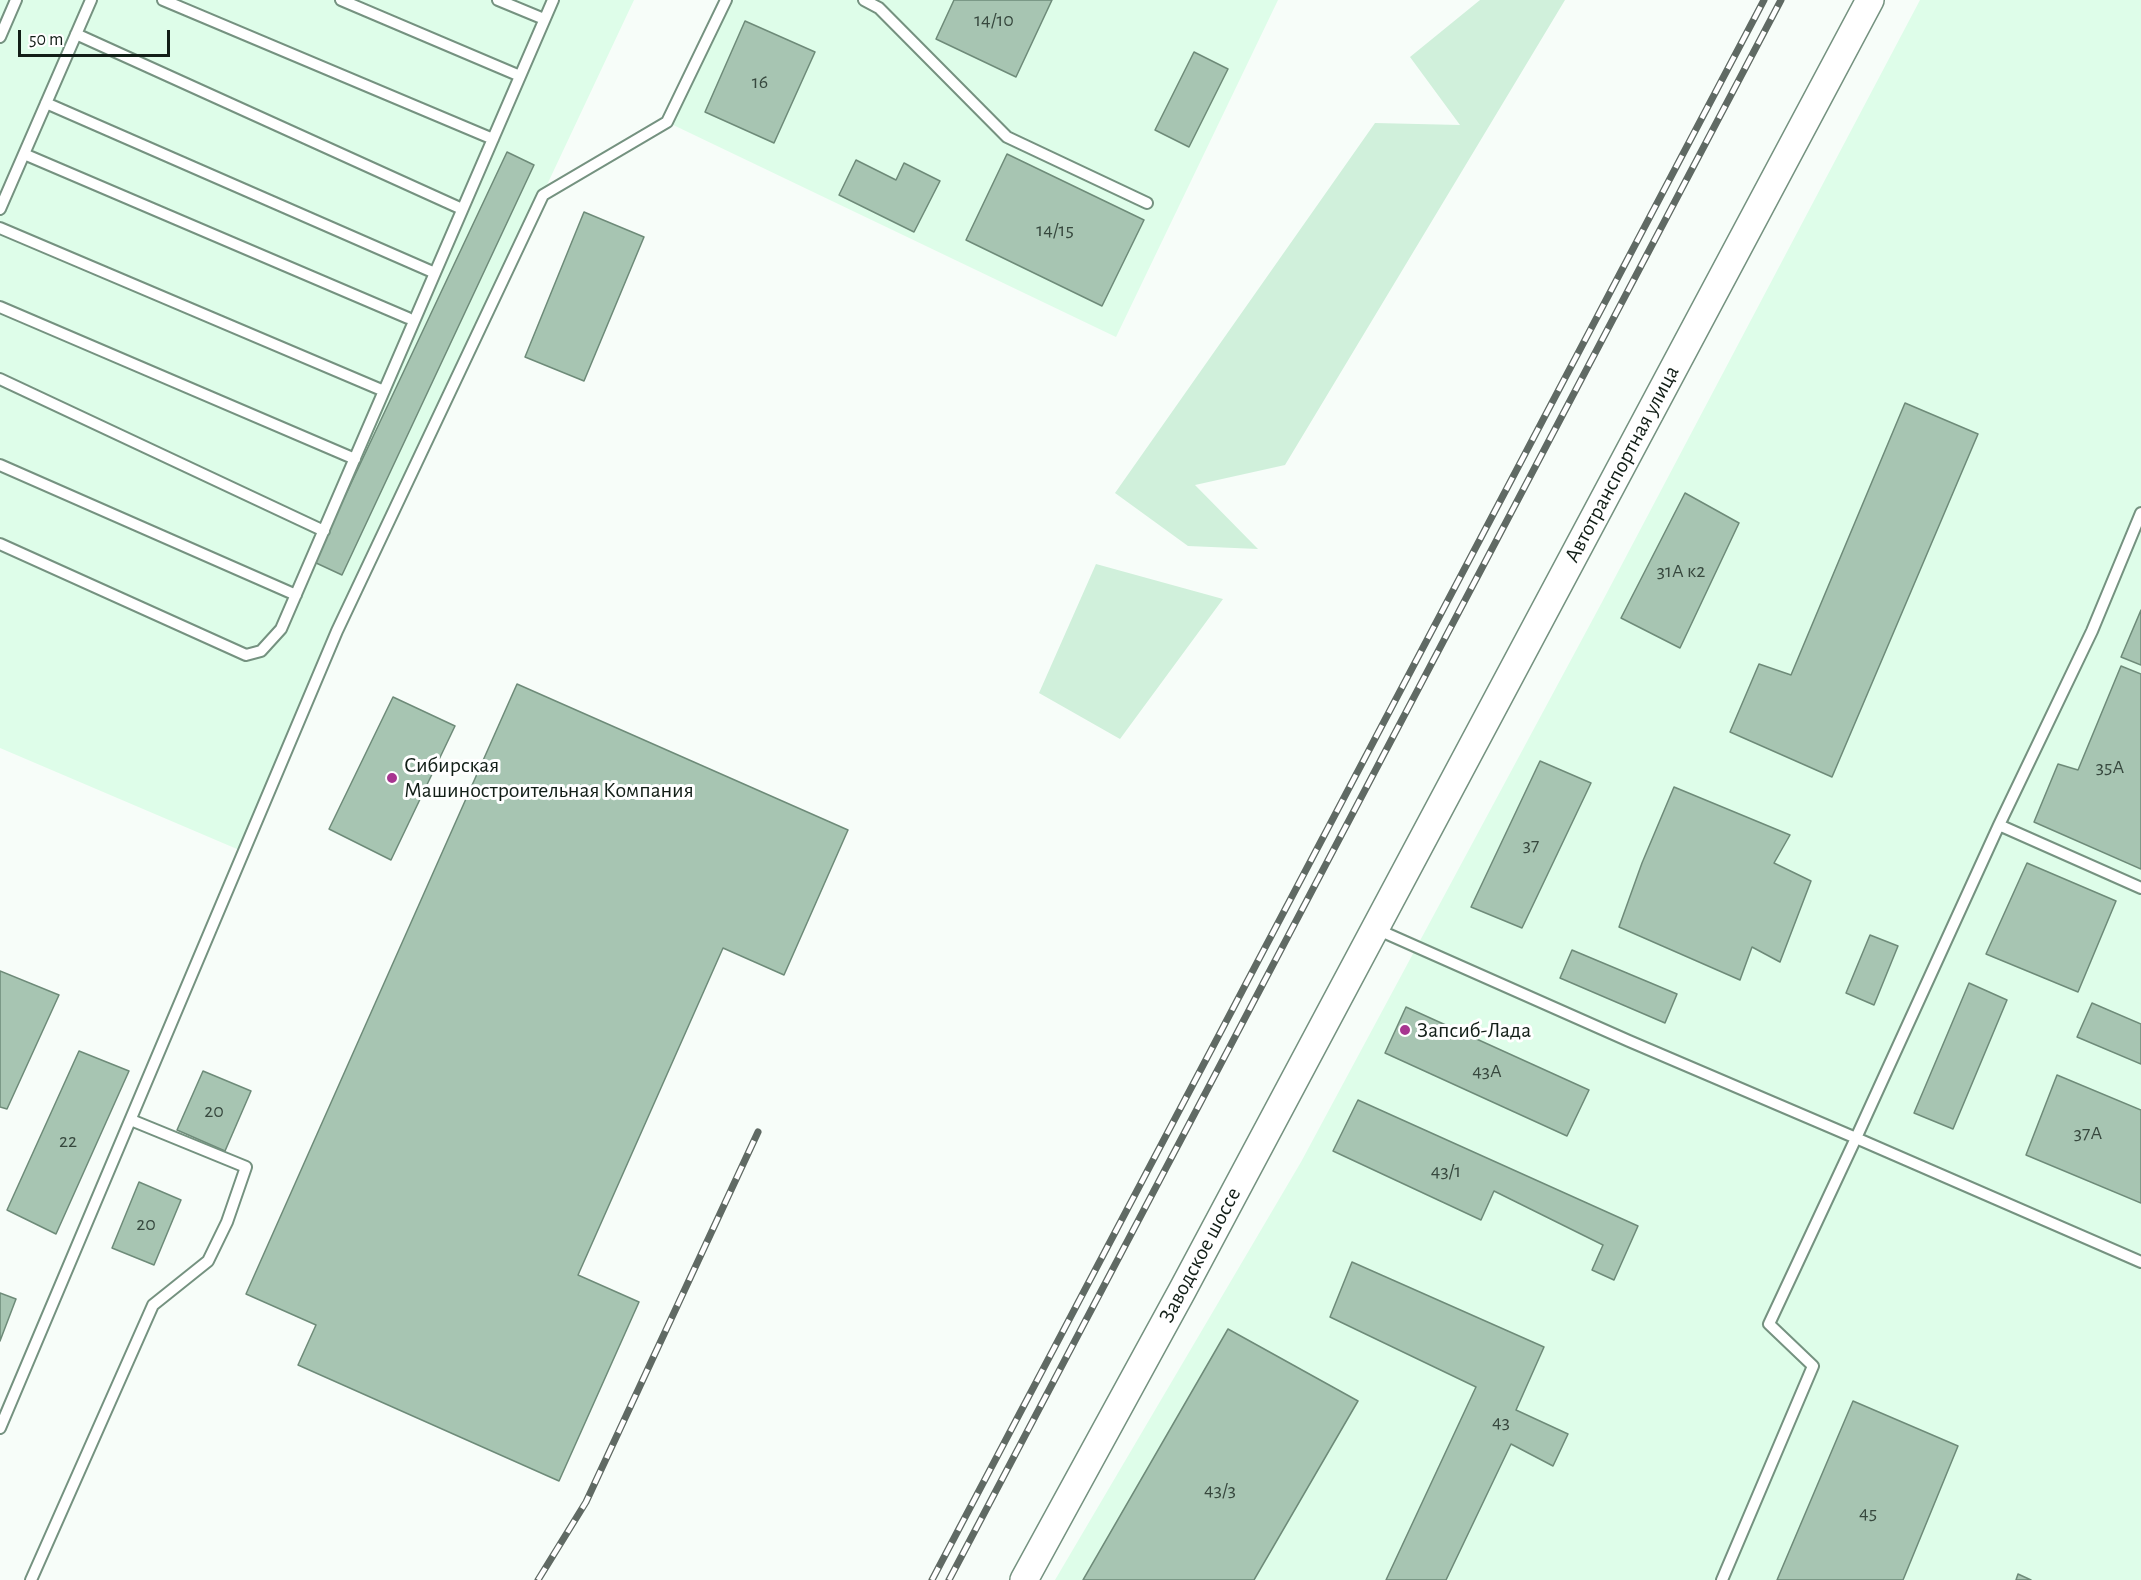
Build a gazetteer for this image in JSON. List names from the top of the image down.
{
  "streets": {
    "main road": ["Автотранспортная улица", "Заводское шоссе"]
  },
  "crossings": [
    ["Автотранспортная улица", "Заводское шоссе"]
  ],
  "places": ["Сибирская Машиностроительная Компания", "Запсиб-Лада"],
  "house_numbers": [
    "14/10",
    "16",
    "14/15",
    "31А к2",
    "35А",
    "37",
    "43А",
    "20",
    "37А",
    "22",
    "43/1",
    "20",
    "43",
    "43/3",
    "45"
  ],
  "scale_bar": "50 m"
}
